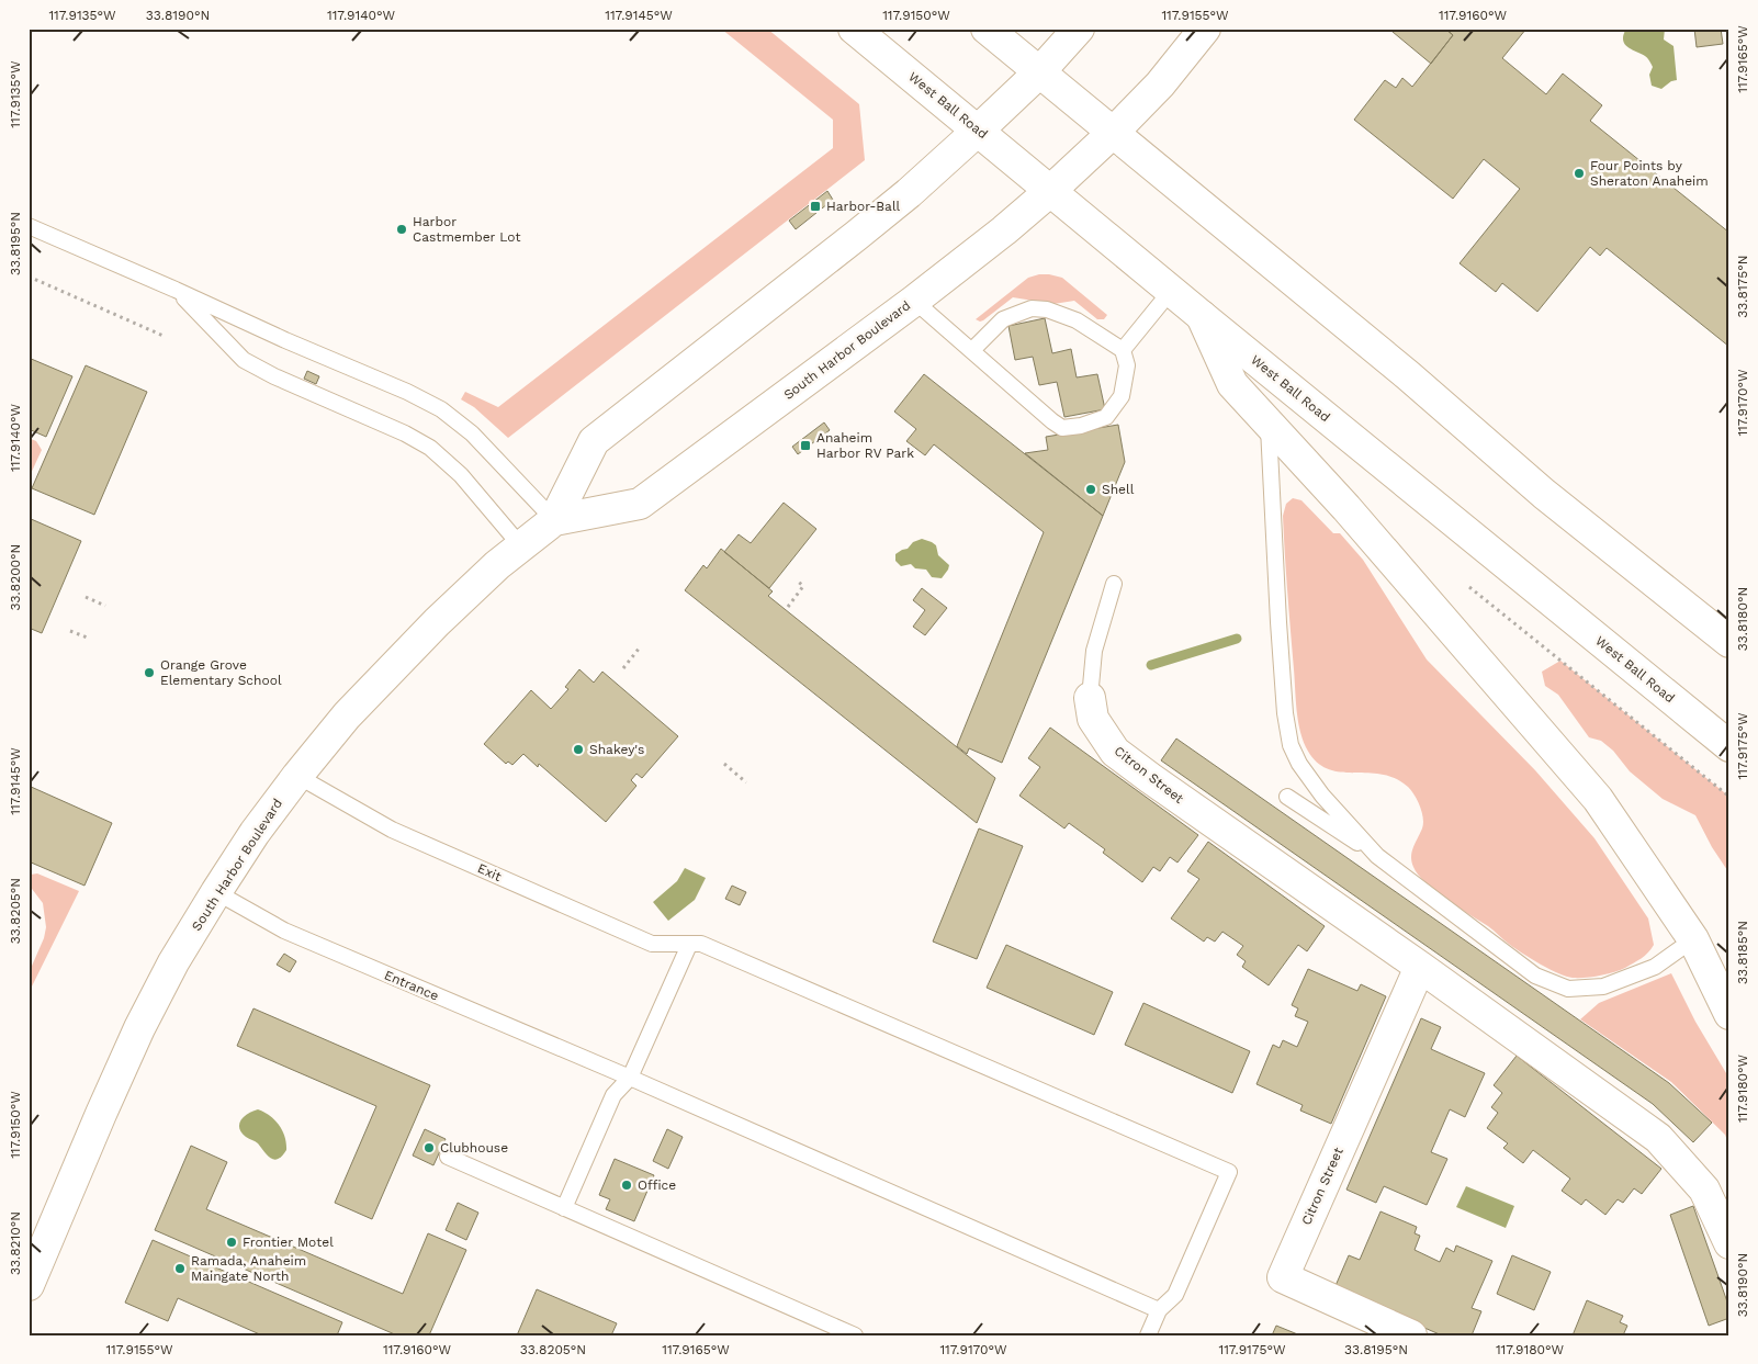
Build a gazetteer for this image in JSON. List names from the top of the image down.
{
  "streets": {
    "main road": ["West Ball Road", "South Harbor Boulevard", "Citron Street"],
    "lane": ["Exit", "Entrance"]
  },
  "crossings": [
    ["West Ball Road", "South Harbor Boulevard"],
    ["South Harbor Boulevard", "Exit"],
    ["South Harbor Boulevard", "Entrance"],
    ["Exit", "Entrance"]
  ],
  "places": {
    "other": [
      "Four Points by Sheraton Anaheim",
      "Harbor Castmember Lot",
      "Shell",
      "Orange Grove Elementary School",
      "Shakey's",
      "Clubhouse",
      "Office",
      "Frontier Motel",
      "Ramada, Anaheim Maingate North"
    ],
    "transit": ["Harbor-Ball", "Anaheim Harbor RV Park"]
  },
  "coordinates": [
    "117.9135°W",
    "33.8190°N",
    "117.9140°W",
    "117.9145°W",
    "117.9150°W",
    "117.9155°W",
    "117.9160°W",
    "117.9165°W",
    "33.8195°N",
    "33.8175°N",
    "117.9170°W",
    "33.8200°N",
    "33.8180°N",
    "117.9175°W",
    "33.8205°N",
    "33.8185°N",
    "117.9180°W",
    "33.8210°N"
  ]
}
